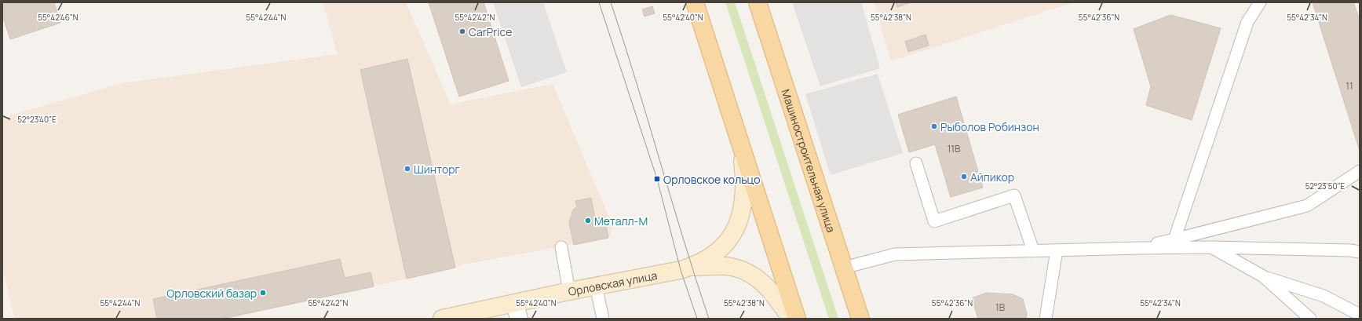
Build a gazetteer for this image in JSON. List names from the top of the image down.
{
  "streets": {
    "main road": ["Машиностроительная улица"],
    "street": ["Орловская улица"]
  },
  "places": {
    "other": [
      "CarPrice",
      "Рыболов Робинзон",
      "Шинторг",
      "Айпикор",
      "Металл-М",
      "Орловский базар"
    ],
    "transit": ["Орловское кольцо"]
  },
  "house_numbers": ["11", "11В", "1В"],
  "coordinates": [
    "55°42'46\"N",
    "55°42'44\"N",
    "55°42'42\"N",
    "55°42'40\"N",
    "55°42'38\"N",
    "55°42'36\"N",
    "55°42'34\"N",
    "52°23'40\"E",
    "52°23'50\"E"
  ]
}
